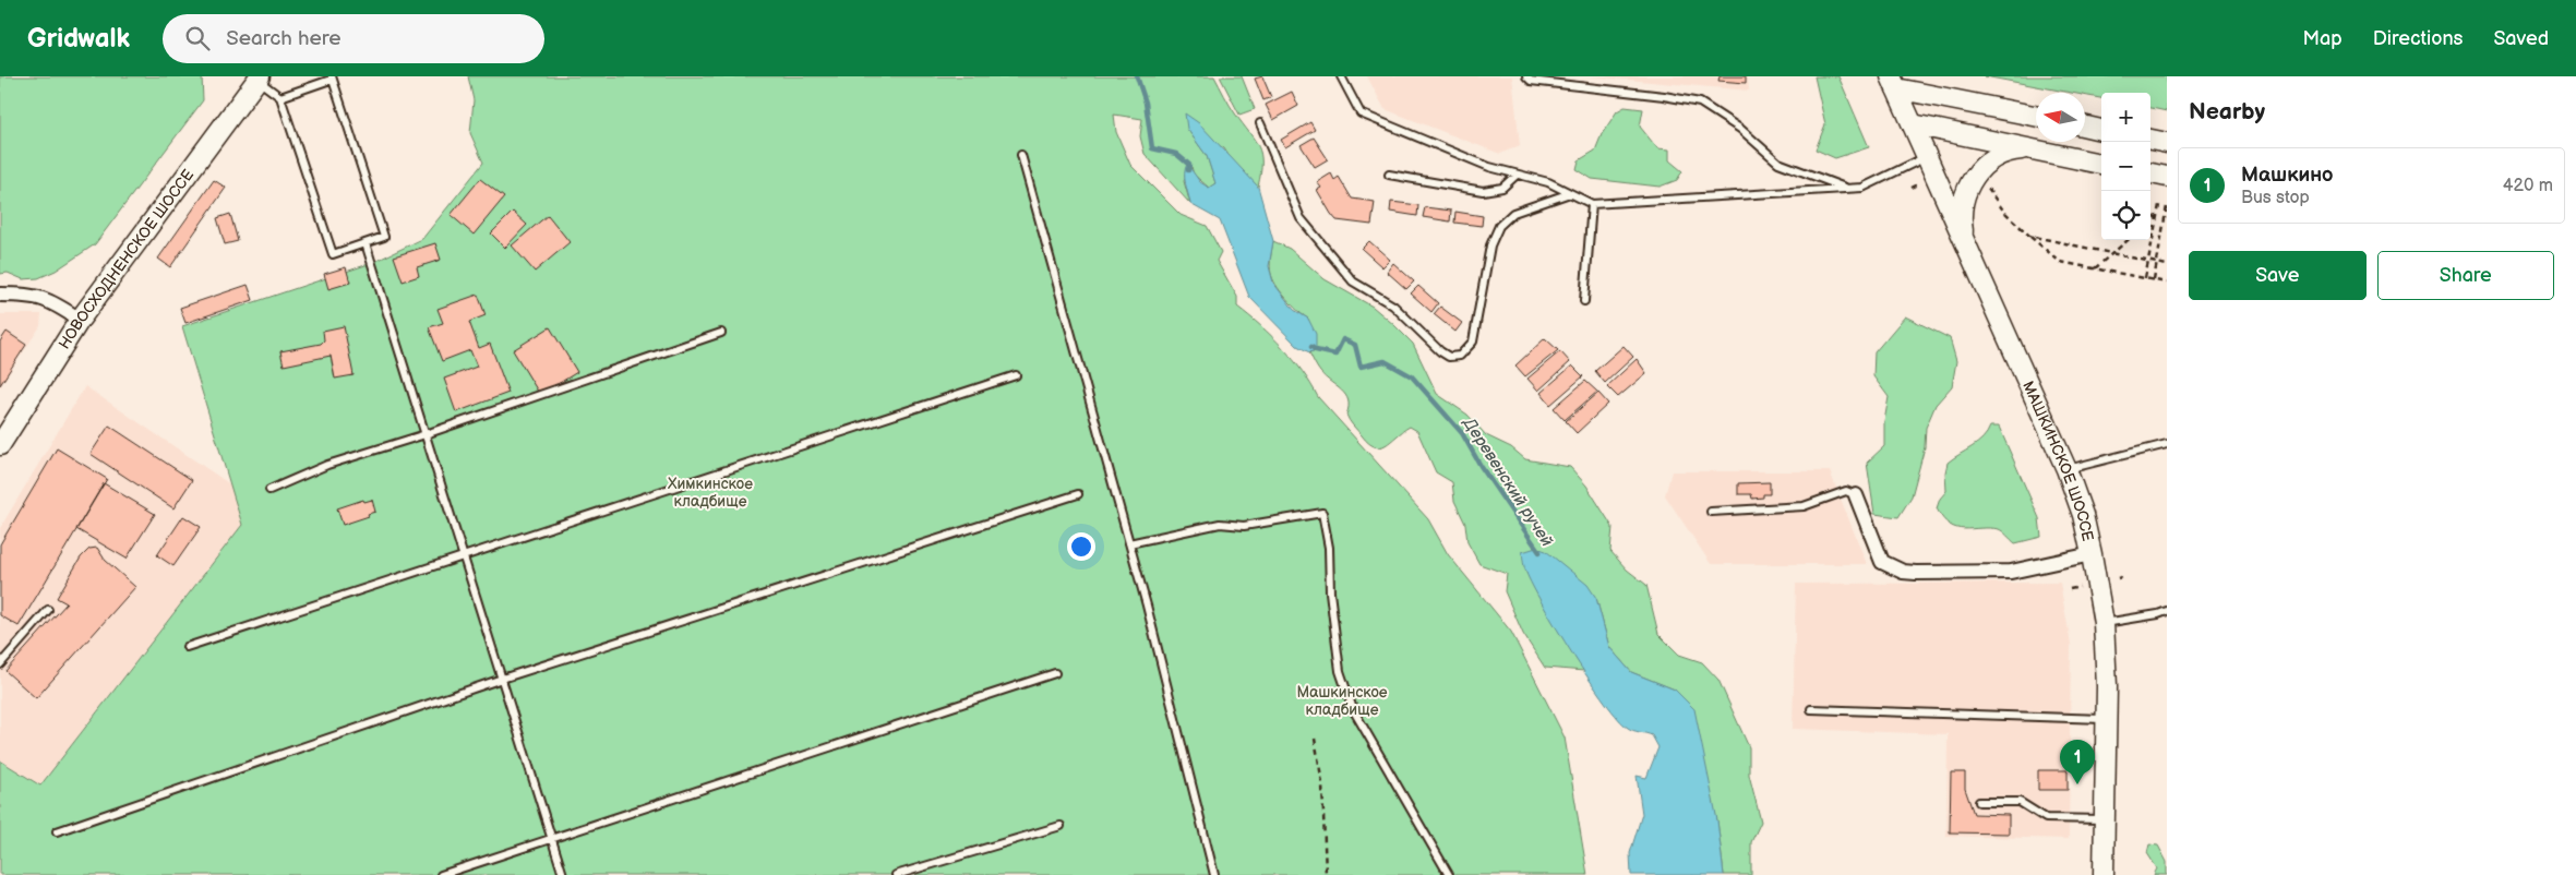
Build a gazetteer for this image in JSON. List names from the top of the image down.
{
  "streets": {
    "main road": ["НОВОСХОДНЕНСКОЕ ШОССЕ", "МАШКИНСКОЕ ШОССЕ"]
  },
  "water": ["Деревенский ручей"],
  "parks": ["Химкинское кладбище", "Машкинское кладбище"],
  "north": "left",
  "page": {
    "header": "Gridwalk",
    "search": "Search here",
    "nav": ["Map", "Directions", "Saved"],
    "heading": "Nearby",
    "map_buttons": ["+", "−"],
    "list": [
      {
        "mark": "1",
        "name": "Машкино",
        "note": "Bus stop",
        "value": "420 m"
      }
    ],
    "buttons": ["Save", "Share"],
    "pins": "1"
  }
}
